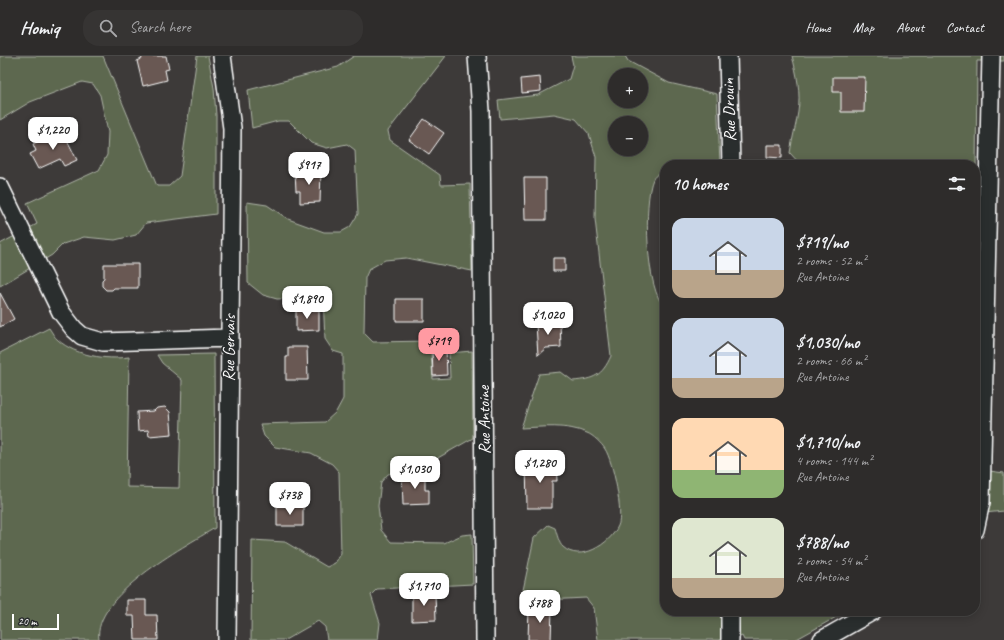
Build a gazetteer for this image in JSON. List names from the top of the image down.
{
  "streets": {
    "street": ["Rue Drouin", "Rue Gervais", "Rue Antoine"]
  },
  "scale_bar": "20 m",
  "page": {
    "header": "Homiq",
    "search": "Search here",
    "nav": [
      "Home",
      "Map",
      "About",
      "Contact"
    ],
    "map_buttons": ["+", "−"],
    "price": [
      "$1,220",
      "$917",
      "$1,890",
      "$1,020",
      "$719",
      "$1,280",
      "$1,030",
      "$738",
      "$1,710",
      "$788"
    ],
    "heading": "10 homes",
    "list": [
      {
        "name": "$719/mo",
        "note": "2 rooms · 52 m² · Rue Antoine"
      },
      {
        "name": "$1,030/mo",
        "note": "2 rooms · 66 m² · Rue Antoine"
      },
      {
        "name": "$1,710/mo",
        "note": "4 rooms · 144 m² · Rue Antoine"
      },
      {
        "name": "$788/mo",
        "note": "2 rooms · 54 m² · Rue Antoine"
      }
    ],
    "scale": "20 m"
  }
}
